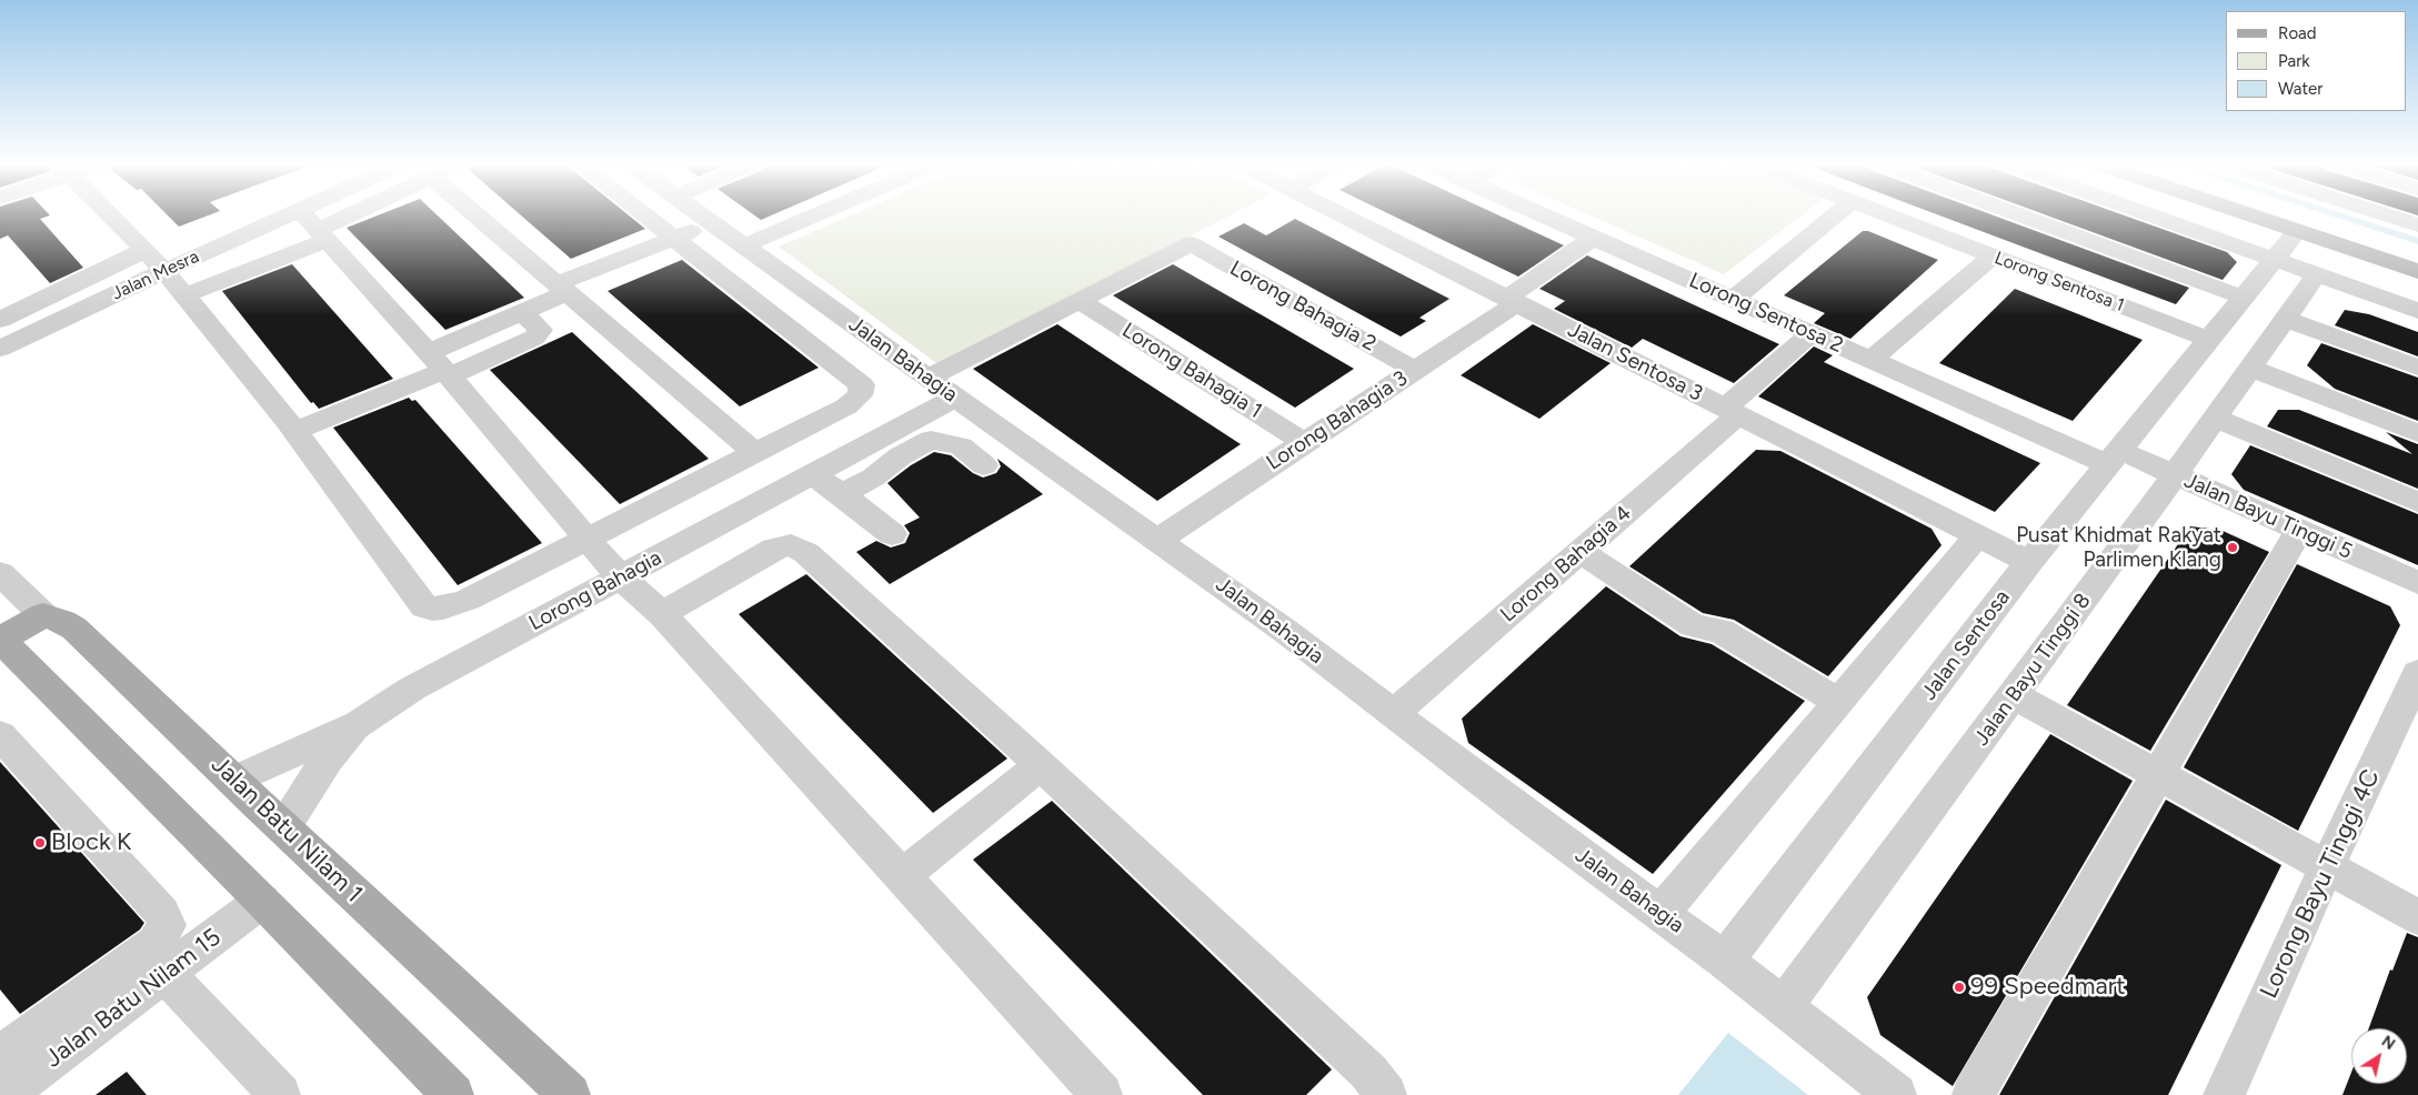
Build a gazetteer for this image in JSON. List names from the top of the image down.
{
  "streets": {
    "main road": ["Jalan Batu Nilam 1"],
    "street": [
      "Jalan Mesra",
      "Lorong Sentosa 1",
      "Lorong Bahagia 2",
      "Lorong Sentosa 2",
      "Jalan Bahagia",
      "Jalan Sentosa 3",
      "Lorong Bahagia 1",
      "Lorong Bahagia 3",
      "Jalan Bayu Tinggi 5",
      "Lorong Bahagia 4",
      "Lorong Bahagia",
      "Jalan Sentosa",
      "Jalan Bayu Tinggi 8",
      "Lorong Bayu Tinggi 4C",
      "Jalan Batu Nilam 15"
    ]
  },
  "crossings": [
    ["Lorong Sentosa 1", "Jalan Sentosa"],
    ["Lorong Bahagia 2", "Lorong Bahagia 1"],
    ["Lorong Bahagia 2", "Lorong Bahagia 3"],
    ["Lorong Sentosa 2", "Lorong Bahagia 3"],
    ["Lorong Sentosa 2", "Jalan Bayu Tinggi 5"],
    ["Lorong Sentosa 2", "Lorong Bahagia 4"],
    ["Lorong Sentosa 2", "Jalan Sentosa"],
    ["Jalan Bahagia", "Lorong Bahagia 3"],
    ["Jalan Bahagia", "Lorong Bahagia 4"],
    ["Jalan Bahagia", "Lorong Bahagia"],
    ["Jalan Bahagia", "Jalan Sentosa"],
    ["Jalan Bahagia", "Jalan Bayu Tinggi 8"],
    ["Jalan Sentosa 3", "Lorong Bahagia 3"],
    ["Jalan Sentosa 3", "Lorong Bahagia 4"],
    ["Jalan Sentosa 3", "Jalan Sentosa"],
    ["Lorong Bahagia 1", "Lorong Bahagia 3"],
    ["Jalan Bayu Tinggi 5", "Jalan Sentosa"],
    ["Jalan Bayu Tinggi 5", "Jalan Bayu Tinggi 8"],
    ["Lorong Bahagia", "Jalan Batu Nilam 1"]
  ],
  "places": ["Pusat Khidmat Rakyat Parlimen Klang", "Block K", "99 Speedmart"],
  "legend": ["Road", "Park", "Water"],
  "north": "top right"
}
